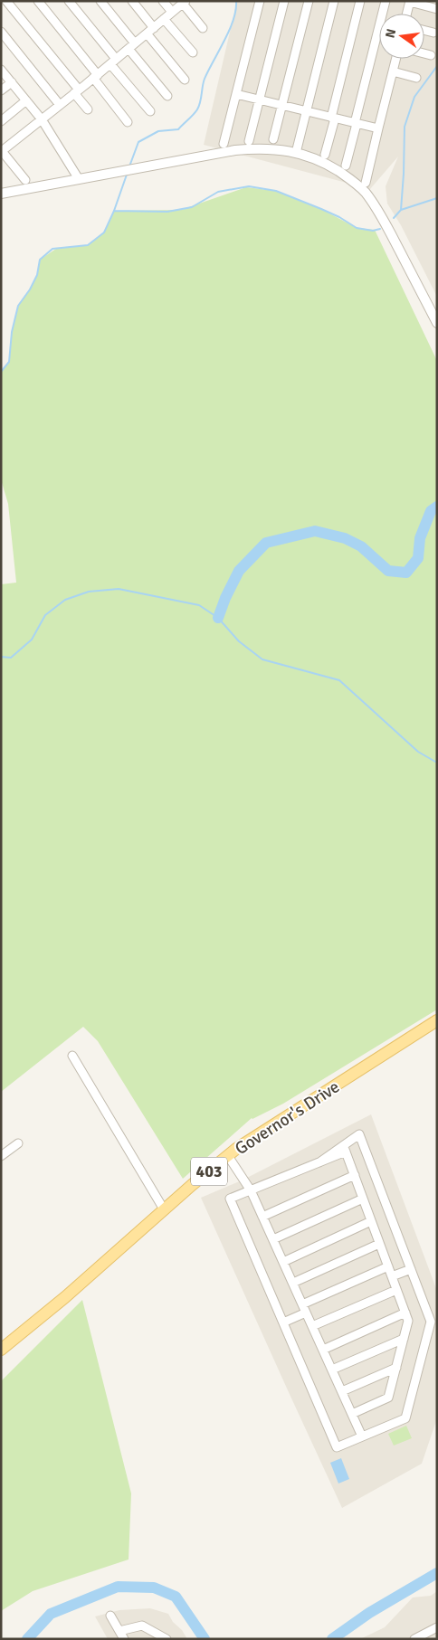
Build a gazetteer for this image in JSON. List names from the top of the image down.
{
  "streets": {
    "main road": ["Governor's Drive", "403"]
  },
  "north": "left"
}
